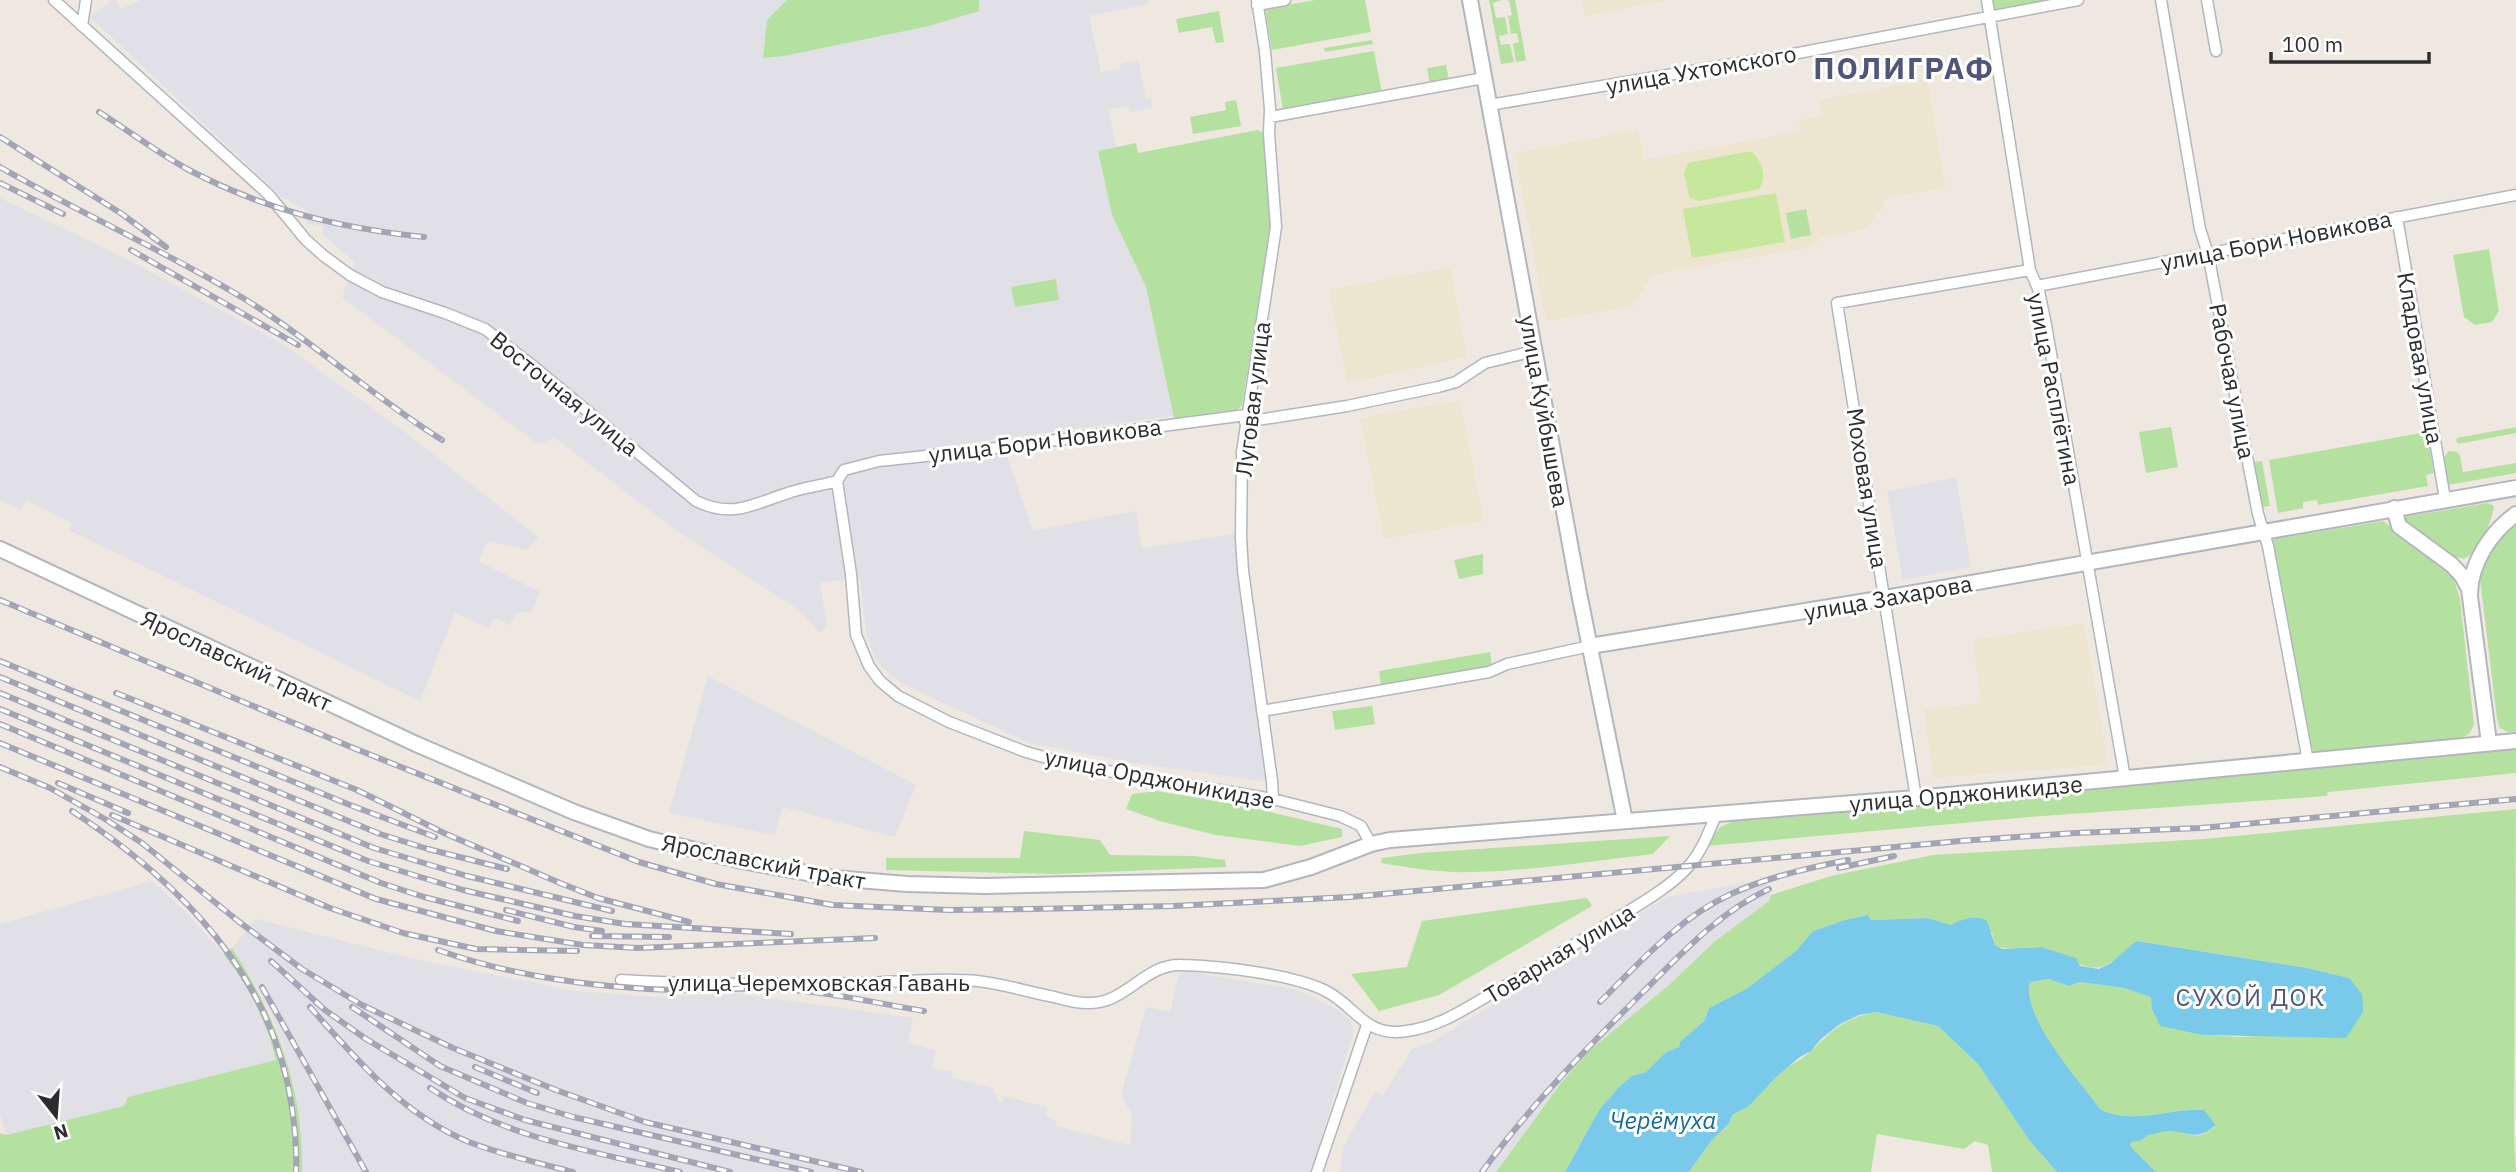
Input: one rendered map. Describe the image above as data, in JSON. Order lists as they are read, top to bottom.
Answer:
{
  "streets": {
    "street": [
      "улица Ухтомского",
      "улица Бори Новикова",
      "Кладовая улица",
      "Рабочая улица",
      "улица Расплётина",
      "Восточная улица",
      "Луговая улица",
      "улица Куйбышева",
      "Моховая улица",
      "улица Захарова",
      "Ярославский тракт",
      "улица Орджоникидзе",
      "Товарная улица",
      "улица Черемховская Гавань"
    ]
  },
  "crossings": [
    ["улица Ухтомского", "улица Расплётина"],
    ["улица Ухтомского", "улица Куйбышева"],
    ["улица Бори Новикова", "Кладовая улица"],
    ["улица Бори Новикова", "Рабочая улица"],
    ["улица Бори Новикова", "улица Расплётина"],
    ["улица Бори Новикова", "Восточная улица"],
    ["улица Бори Новикова", "Луговая улица"],
    ["улица Бори Новикова", "улица Куйбышева"],
    ["улица Бори Новикова", "улица Орджоникидзе"],
    ["Кладовая улица", "улица Захарова"],
    ["Рабочая улица", "улица Захарова"],
    ["Рабочая улица", "улица Орджоникидзе"],
    ["улица Расплётина", "Моховая улица"],
    ["улица Расплётина", "улица Захарова"],
    ["улица Расплётина", "улица Орджоникидзе"],
    ["Восточная улица", "улица Орджоникидзе"],
    ["Луговая улица", "улица Захарова"],
    ["Луговая улица", "улица Орджоникидзе"],
    ["улица Куйбышева", "улица Захарова"],
    ["улица Куйбышева", "улица Орджоникидзе"],
    ["Моховая улица", "улица Захарова"],
    ["Моховая улица", "улица Орджоникидзе"],
    ["Ярославский тракт", "улица Орджоникидзе"],
    ["улица Орджоникидзе", "Товарная улица"],
    ["Товарная улица", "улица Черемховская Гавань"]
  ],
  "districts": ["ПОЛИГРАФ", "СУХОЙ ДОК"],
  "water": ["Черёмуха"],
  "scale_bar": "100 m",
  "north": "bottom"
}
